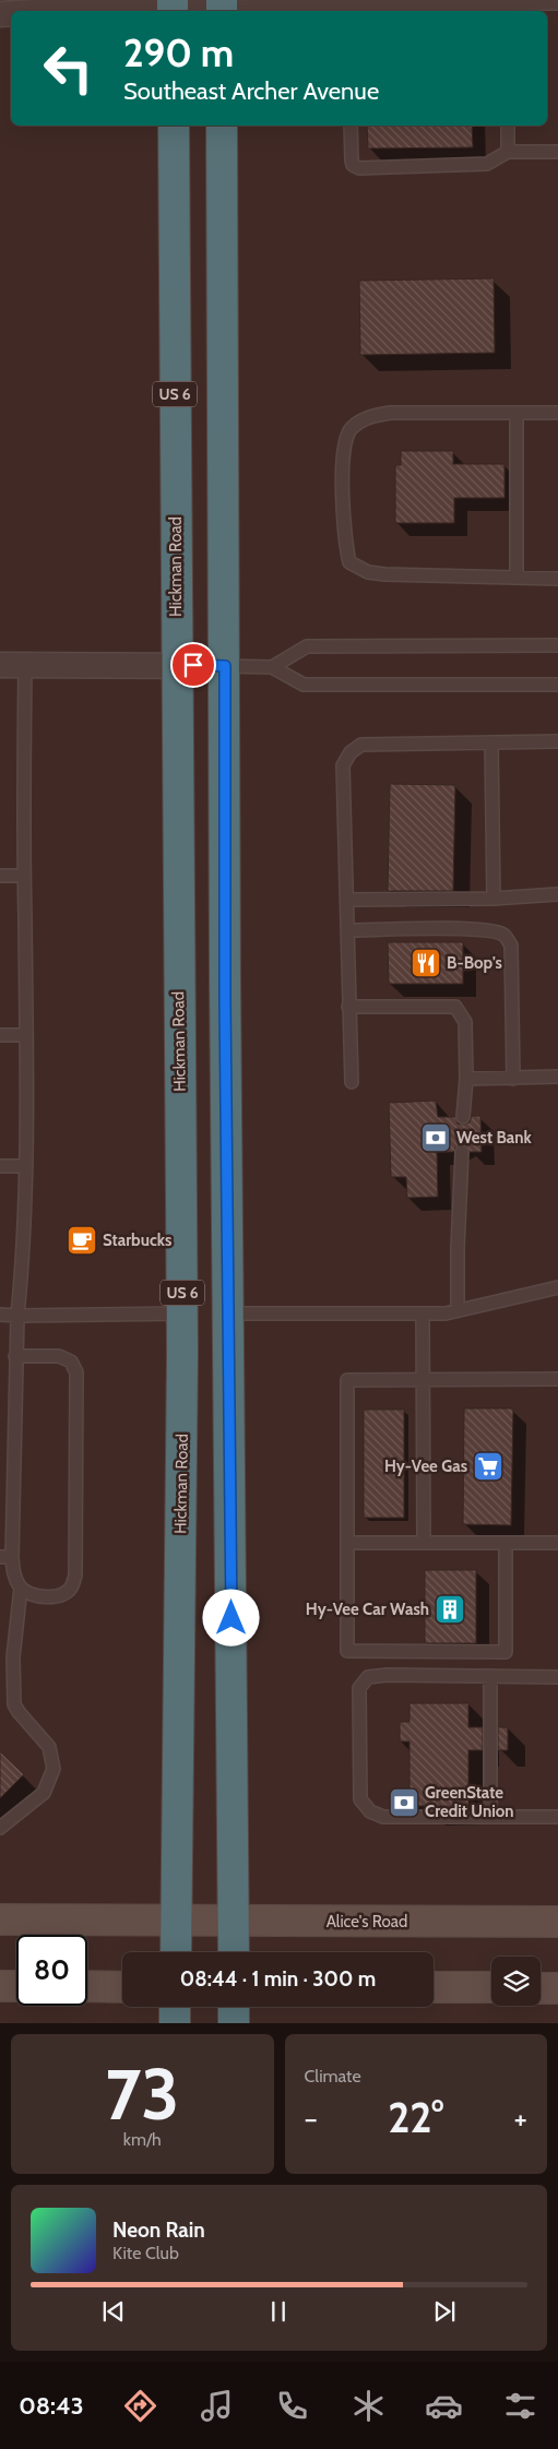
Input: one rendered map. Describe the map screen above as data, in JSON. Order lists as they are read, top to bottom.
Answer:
{
  "streets": {
    "highway": ["US 6", "Hickman Road"],
    "main road": ["Alice's Road"]
  },
  "crossings": [
    ["US 6", "Alice's Road"],
    ["Hickman Road", "Alice's Road"]
  ],
  "places": {
    "restaurant": ["B-Bop's"],
    "bank": ["West Bank", "GreenState Credit Union"],
    "cafe": ["Starbucks"],
    "supermarket": ["Hy-Vee Gas"],
    "building": ["Hy-Vee Car Wash"]
  },
  "page": {
    "turn": ["290 m", "Southeast Archer Avenue"],
    "limit": "80",
    "trip": "08:44 · 1 min · 300 m",
    "tile": [
      ["73", "km/h"],
      "Climate"
    ],
    "heat": ["−", "22°", "+"],
    "song": ["Neon Rain", "Kite Club"],
    "tabs": "08:43"
  }
}
